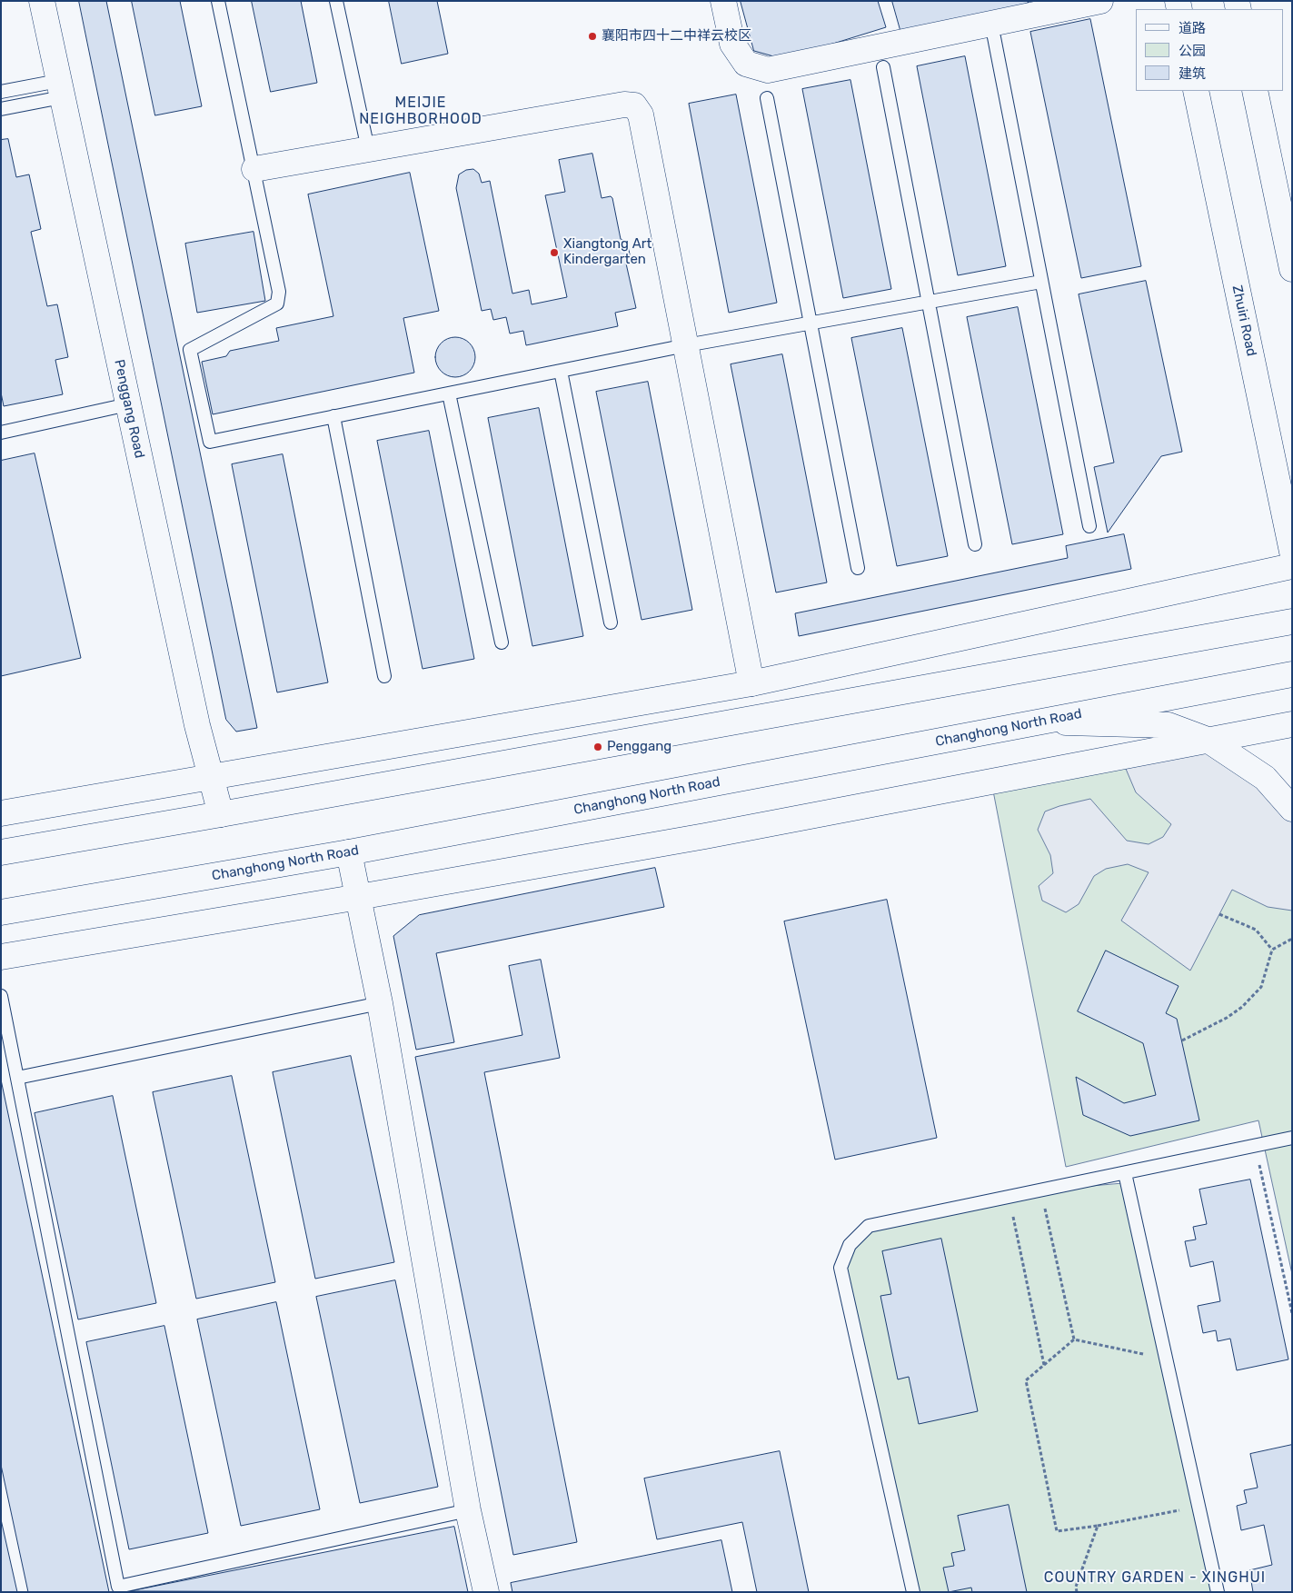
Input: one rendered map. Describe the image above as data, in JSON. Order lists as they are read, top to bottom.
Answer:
{
  "streets": {
    "main road": ["Zhuiri Road", "Penggang Road", "Changhong North Road"]
  },
  "districts": ["MEIJIE NEIGHBORHOOD", "COUNTRY GARDEN - XINGHUI"],
  "places": ["襄阳市四十二中祥云校区", "Xiangtong Art Kindergarten", "Penggang"],
  "legend": ["道路", "公园", "建筑"]
}
